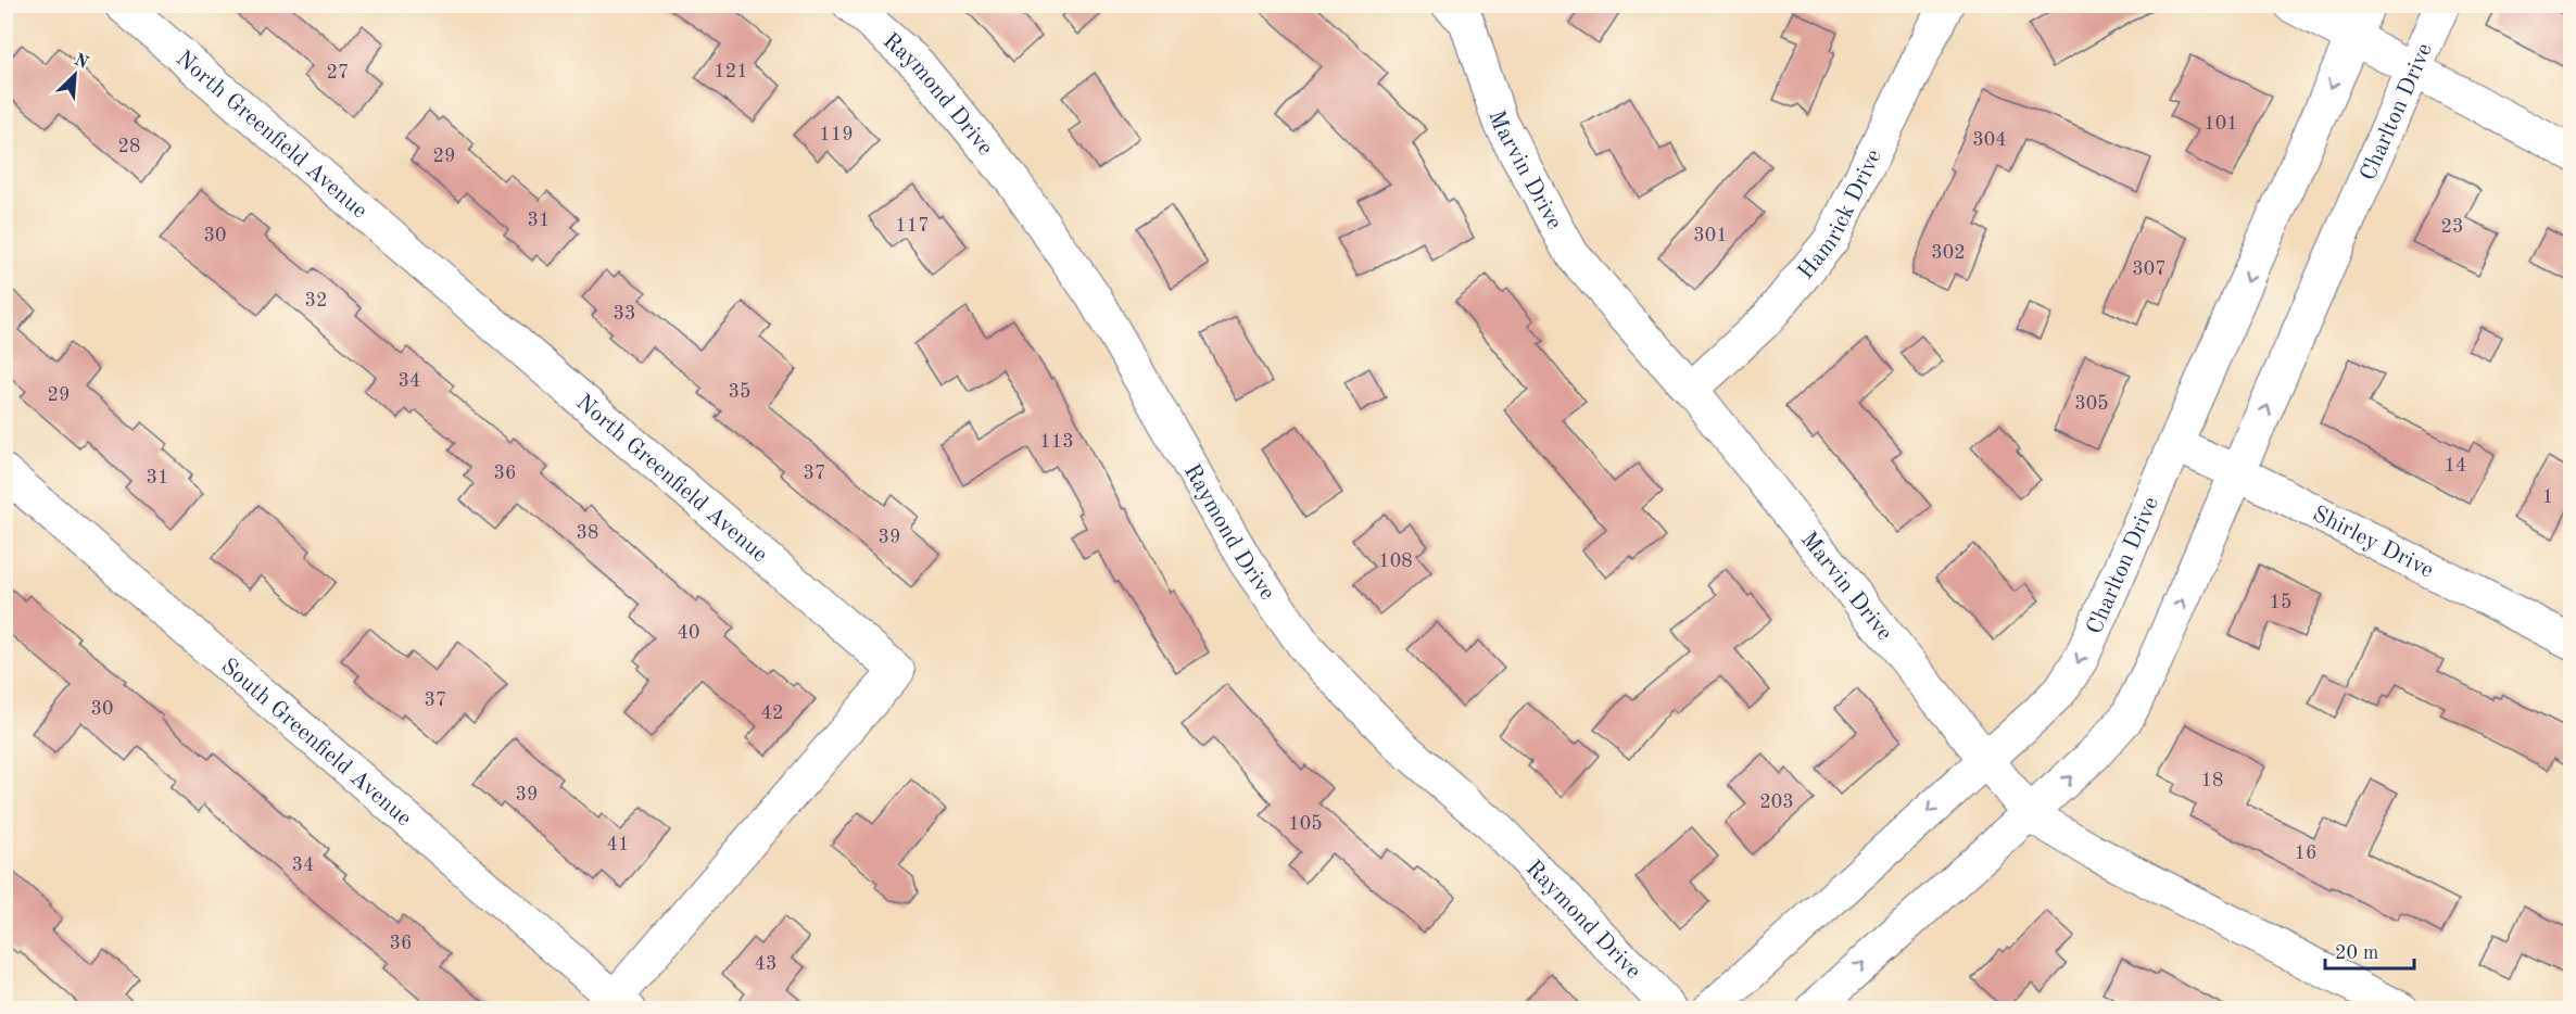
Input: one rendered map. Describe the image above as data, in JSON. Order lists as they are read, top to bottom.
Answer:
{
  "streets": {
    "street": [
      "Raymond Drive",
      "Charlton Drive",
      "North Greenfield Avenue",
      "Marvin Drive",
      "Hamrick Drive",
      "Shirley Drive",
      "South Greenfield Avenue"
    ]
  },
  "crossings": [
    ["Charlton Drive", "Marvin Drive"],
    ["Charlton Drive", "Shirley Drive"],
    ["North Greenfield Avenue", "South Greenfield Avenue"],
    ["Marvin Drive", "Hamrick Drive"]
  ],
  "house_numbers": [
    "121",
    "27",
    "101",
    "119",
    "304",
    "28",
    "29",
    "31",
    "117",
    "23",
    "30",
    "301",
    "302",
    "307",
    "32",
    "33",
    "34",
    "35",
    "29",
    "305",
    "113",
    "14",
    "36",
    "37",
    "31",
    "1",
    "38",
    "39",
    "108",
    "15",
    "40",
    "37",
    "30",
    "42",
    "18",
    "39",
    "203",
    "105",
    "41",
    "16",
    "34",
    "36",
    "43"
  ],
  "scale_bar": "20 m",
  "north": "top right"
}
